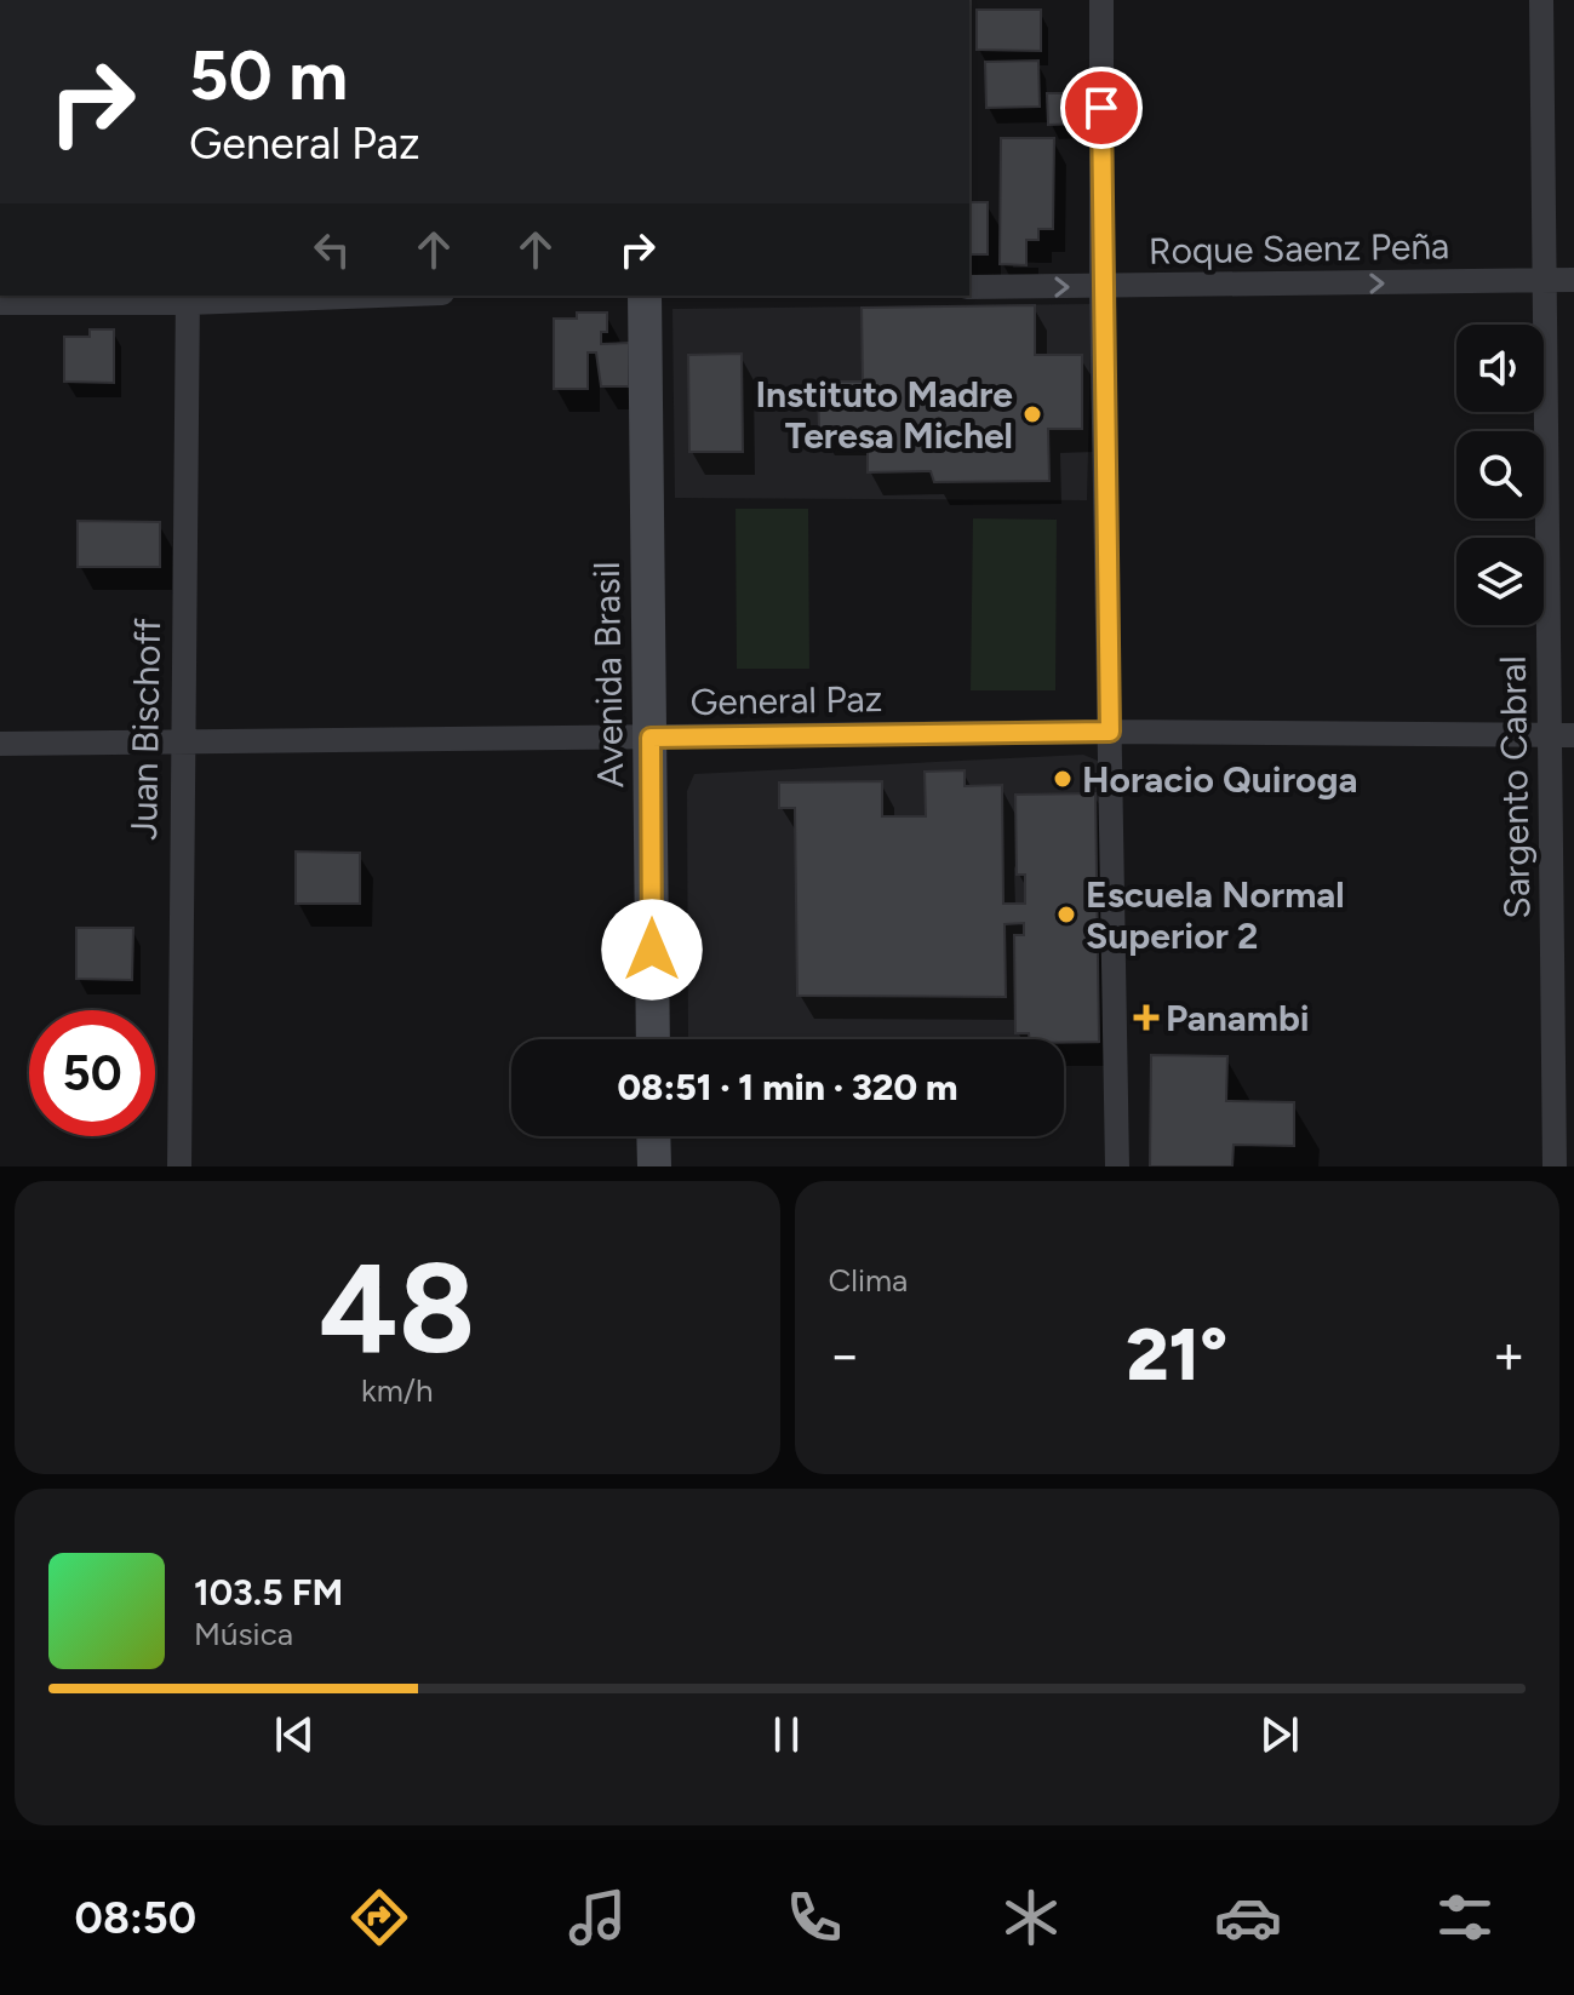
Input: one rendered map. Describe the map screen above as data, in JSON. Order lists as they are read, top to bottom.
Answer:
{
  "streets": {
    "main road": ["Avenida Brasil"],
    "street": [
      "Roque Saenz Peña",
      "General Paz",
      "Juan Bischoff",
      "Sargento Cabral"
    ]
  },
  "crossings": [
    ["Roque Saenz Peña", "Sargento Cabral"],
    ["Avenida Brasil", "General Paz"],
    ["General Paz", "Juan Bischoff"],
    ["General Paz", "Sargento Cabral"]
  ],
  "one_way": ["Roque Saenz Peña"],
  "places": {
    "other": ["Instituto Madre Teresa Michel", "Horacio Quiroga", "Escuela Normal Superior 2"],
    "health": ["Panambi"]
  },
  "page": {
    "turn": ["50 m", "General Paz"],
    "limit": "50",
    "trip": "08:51 · 1 min · 320 m",
    "tile": [
      ["48", "km/h"],
      "Clima"
    ],
    "heat": ["−", "21°", "+"],
    "song": ["103.5 FM", "Música"],
    "tabs": "08:50"
  }
}
